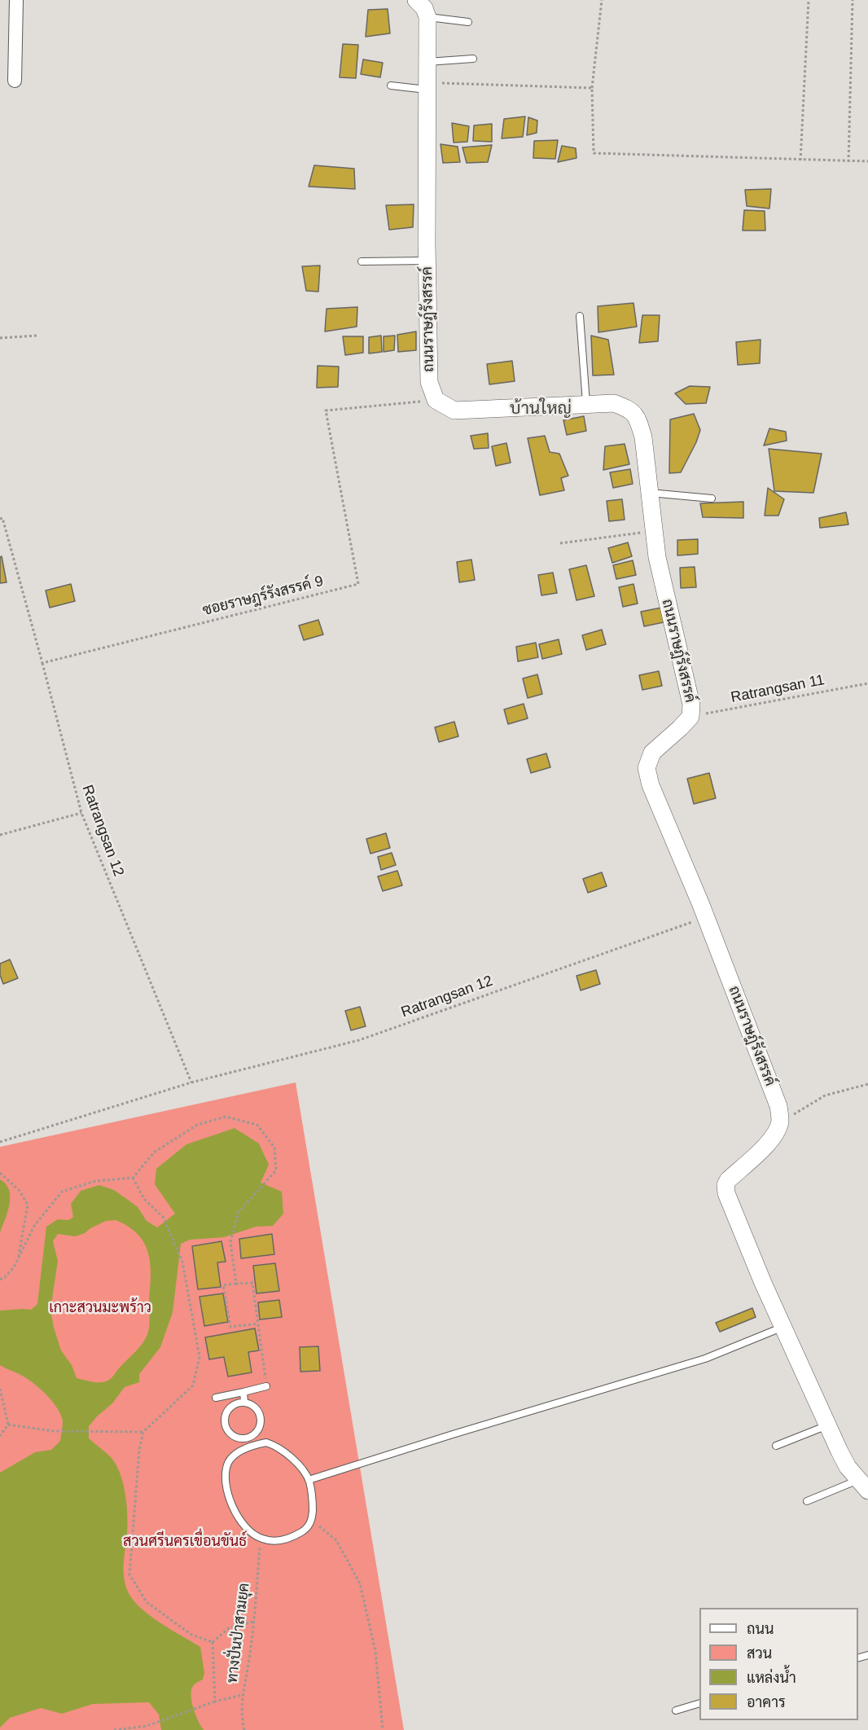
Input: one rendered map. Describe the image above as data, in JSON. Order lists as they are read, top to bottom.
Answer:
{
  "streets": {
    "street": ["ถนนราษฎ์รังสรรค์"],
    "path": [
      "ซอยราษฎร์รังสรรค์ 9",
      "Ratrangsan 11",
      "Ratrangsan 12",
      "ทางปั่นป่าสามยุค"
    ]
  },
  "crossings": [
    ["ถนนราษฎ์รังสรรค์", "ซอยราษฎร์รังสรรค์ 9"],
    ["ถนนราษฎ์รังสรรค์", "Ratrangsan 11"],
    ["ถนนราษฎ์รังสรรค์", "Ratrangsan 12"],
    ["ซอยราษฎร์รังสรรค์ 9", "Ratrangsan 12"]
  ],
  "districts": ["บ้านใหญ่"],
  "parks": ["เกาะสวนมะพร้าว", "สวนศรีนครเขื่อนขันธ์"],
  "legend": [
    "ถนน",
    "สวน",
    "แหล่งน้ำ",
    "อาคาร"
  ]
}
